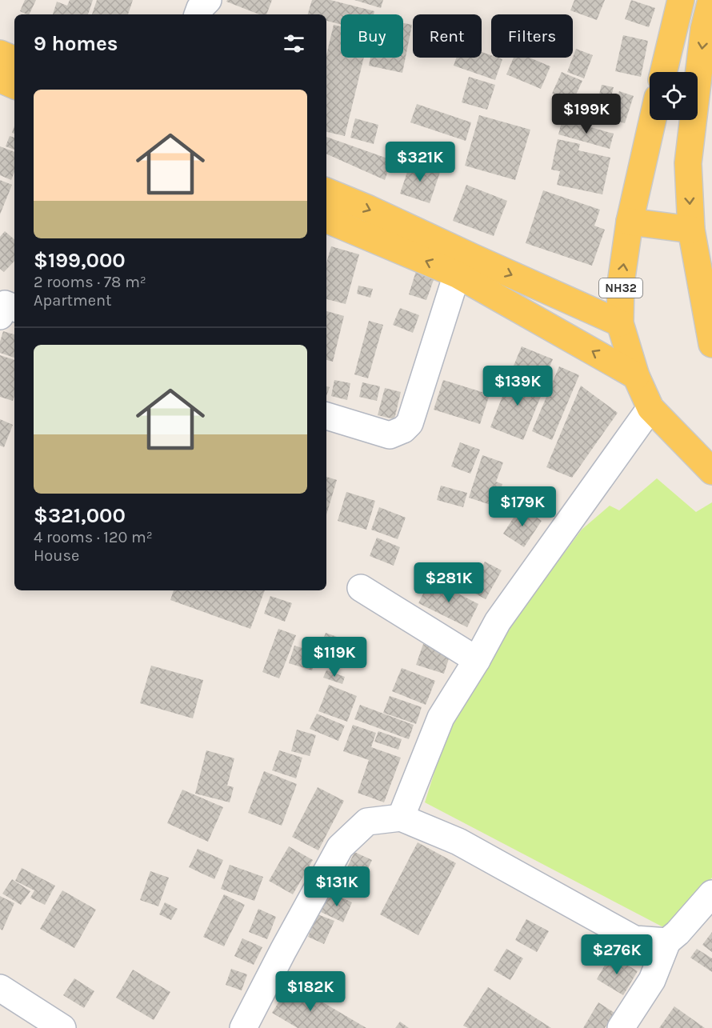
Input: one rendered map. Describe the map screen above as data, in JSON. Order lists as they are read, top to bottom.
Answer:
{
  "streets": {
    "main road": ["NH32"]
  },
  "page": {
    "chip": ["Buy", "Rent", "Filters"],
    "heading": "9 homes",
    "list": [
      {
        "name": "$199,000",
        "note": "2 rooms · 78 m² · Apartment"
      },
      {
        "name": "$321,000",
        "note": "4 rooms · 120 m² · House"
      }
    ],
    "price": [
      "$199K",
      "$321K",
      "$139K",
      "$179K",
      "$281K",
      "$119K",
      "$131K",
      "$276K",
      "$182K"
    ]
  }
}
